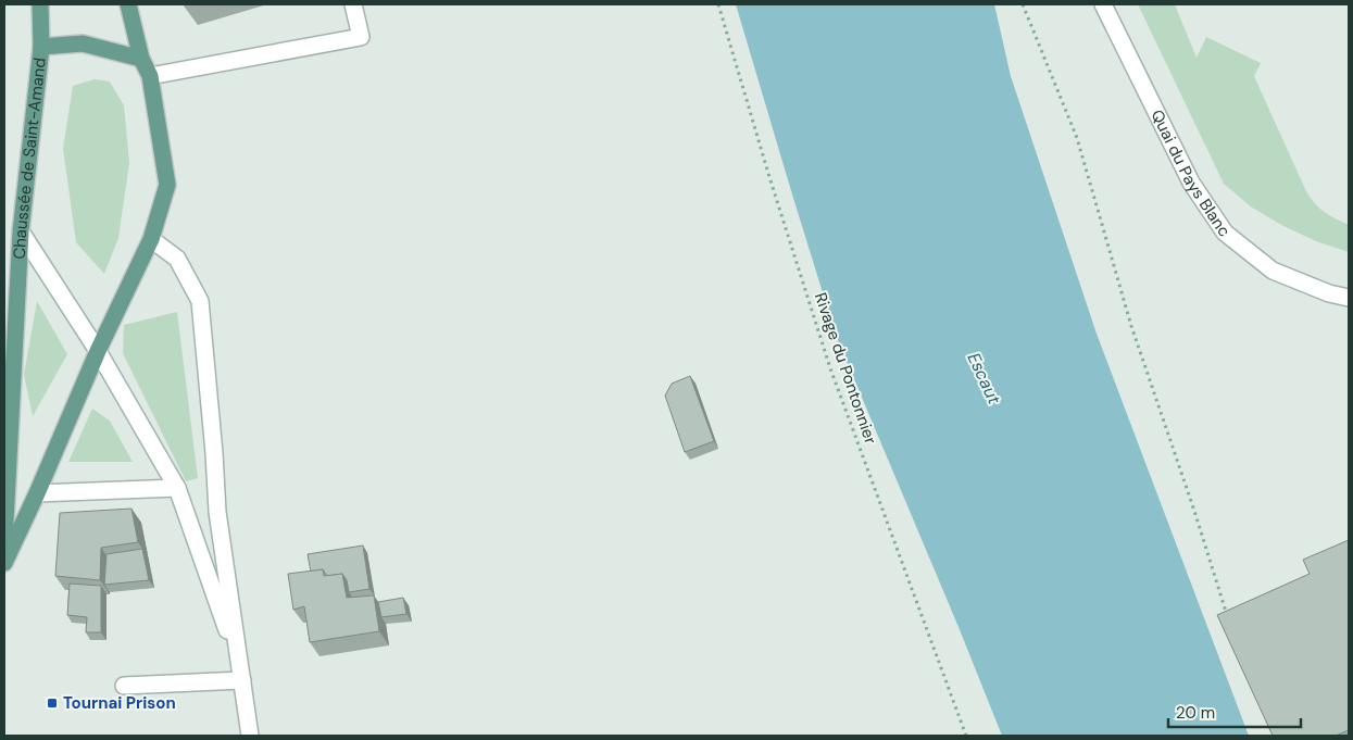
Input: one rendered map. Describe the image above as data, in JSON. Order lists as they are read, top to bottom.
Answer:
{
  "streets": {
    "main road": ["Chaussée de Saint-Amand", "Quai du Pays Blanc"],
    "path": ["Rivage du Pontonnier"]
  },
  "water": ["Escaut"],
  "places": {
    "transit": ["Tournai Prison"]
  },
  "scale_bar": "20 m"
}
